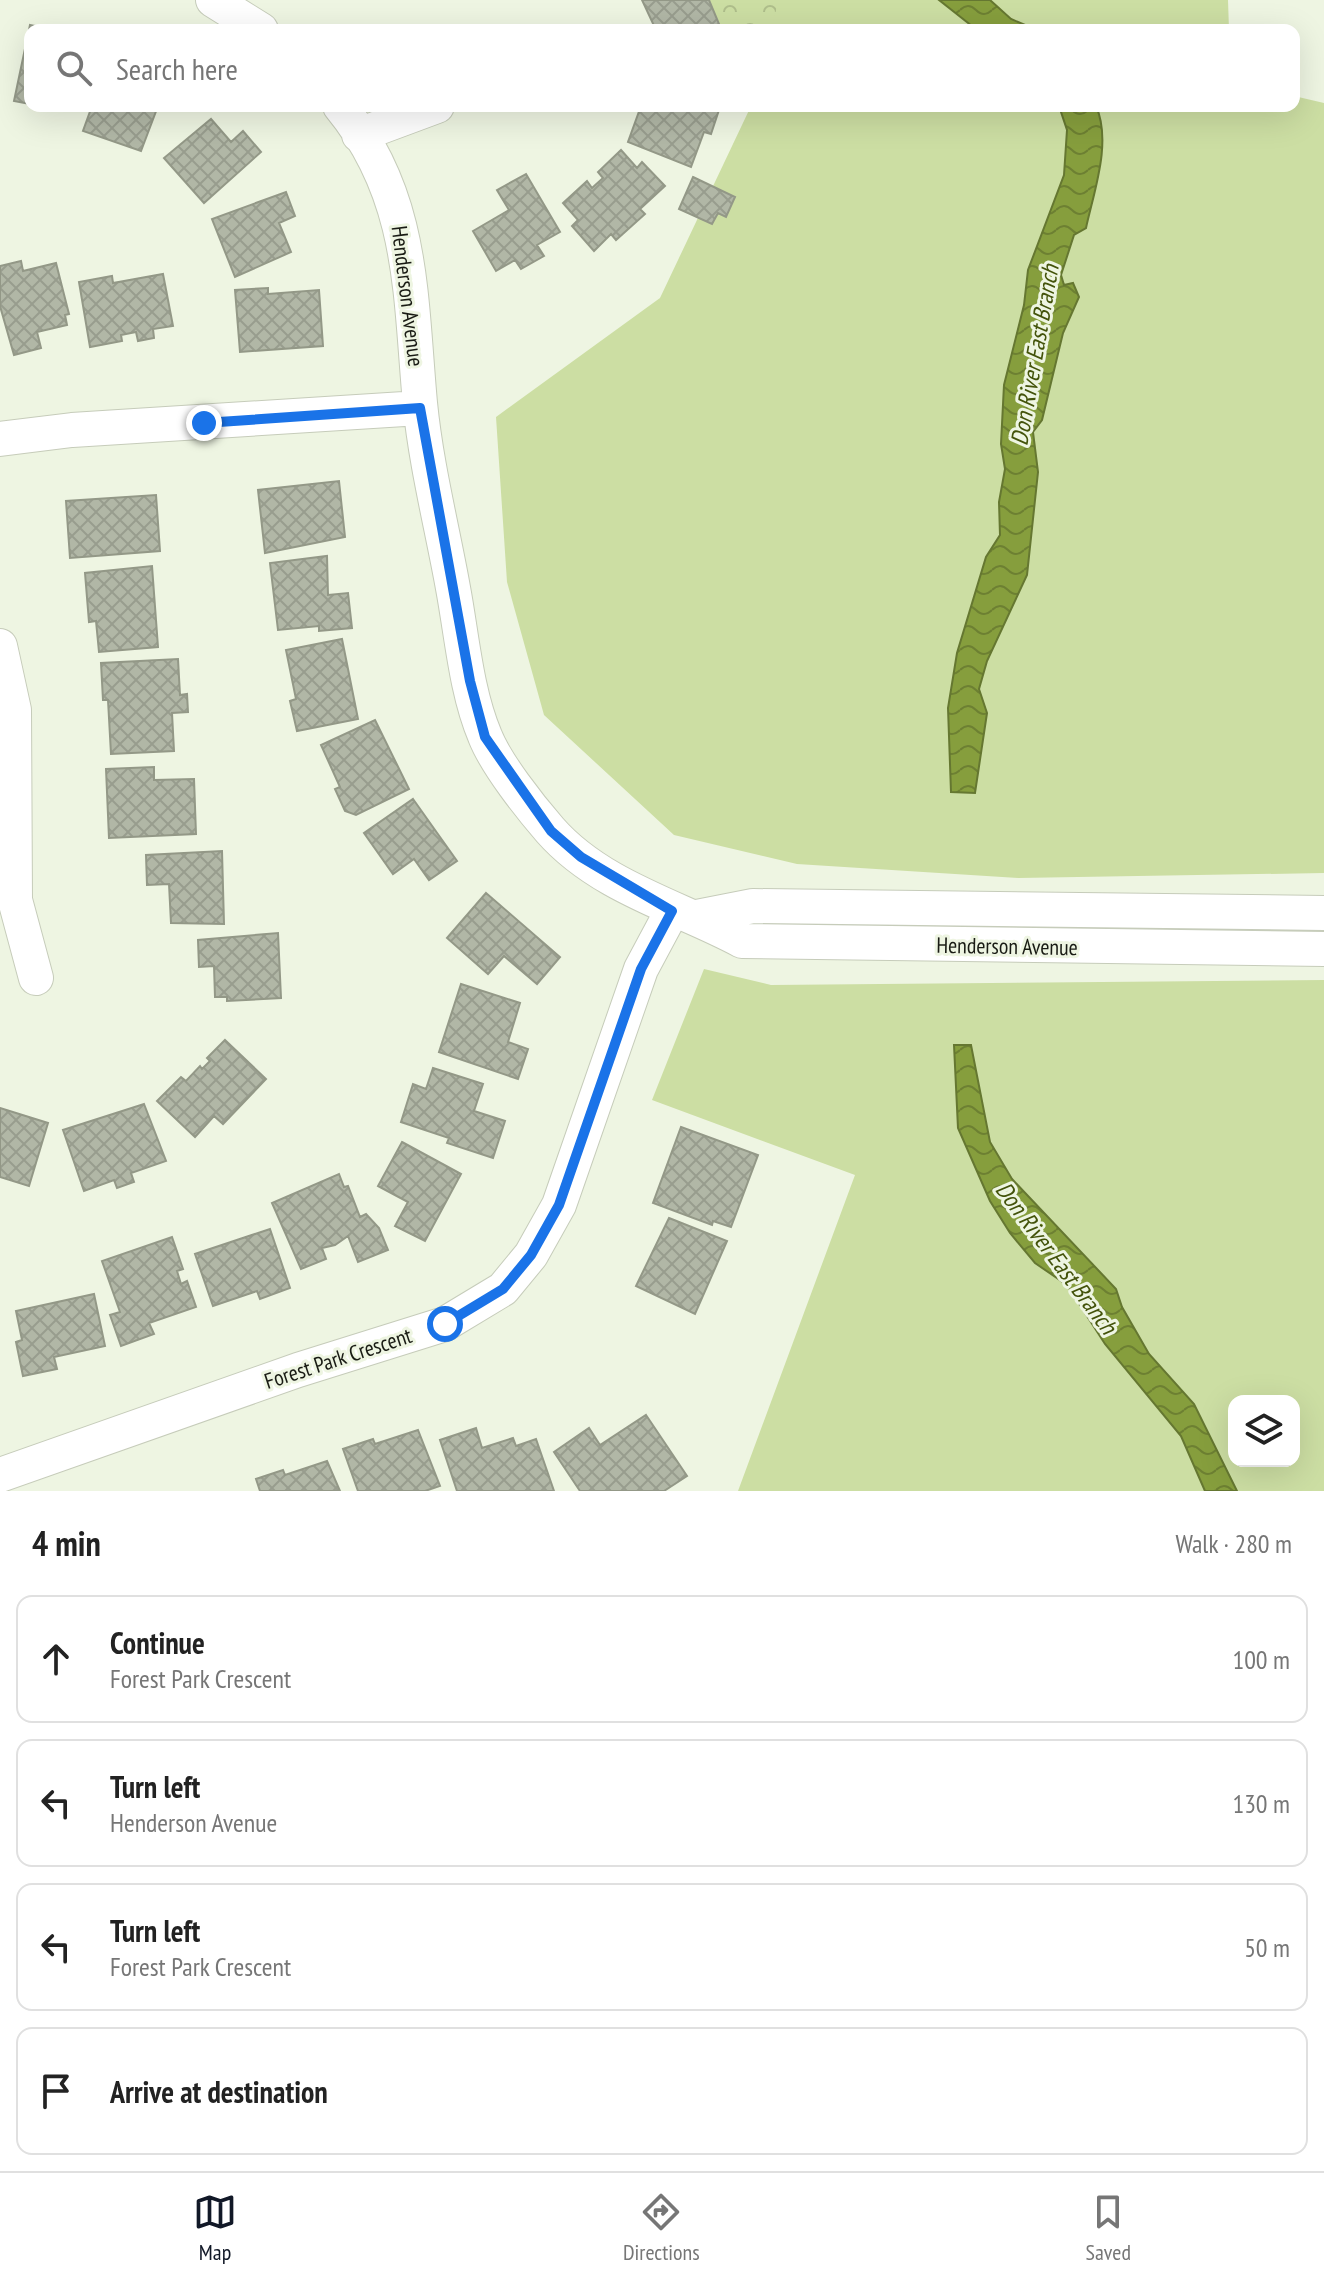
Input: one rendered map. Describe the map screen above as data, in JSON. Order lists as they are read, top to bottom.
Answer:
{
  "streets": {
    "street": ["Henderson Avenue", "Forest Park Crescent"]
  },
  "crossings": [
    ["Henderson Avenue", "Forest Park Crescent"]
  ],
  "water": ["Don River East Branch"],
  "page": {
    "search": "Search here",
    "heading": ["4 min", "Walk · 280 m"],
    "list": [
      ["Continue", "Forest Park Crescent", "100 m"],
      ["Turn left", "Henderson Avenue", "130 m"],
      ["Turn left", "Forest Park Crescent", "50 m"],
      "Arrive at destination"
    ],
    "nav": ["Map", "Directions", "Saved"]
  }
}
